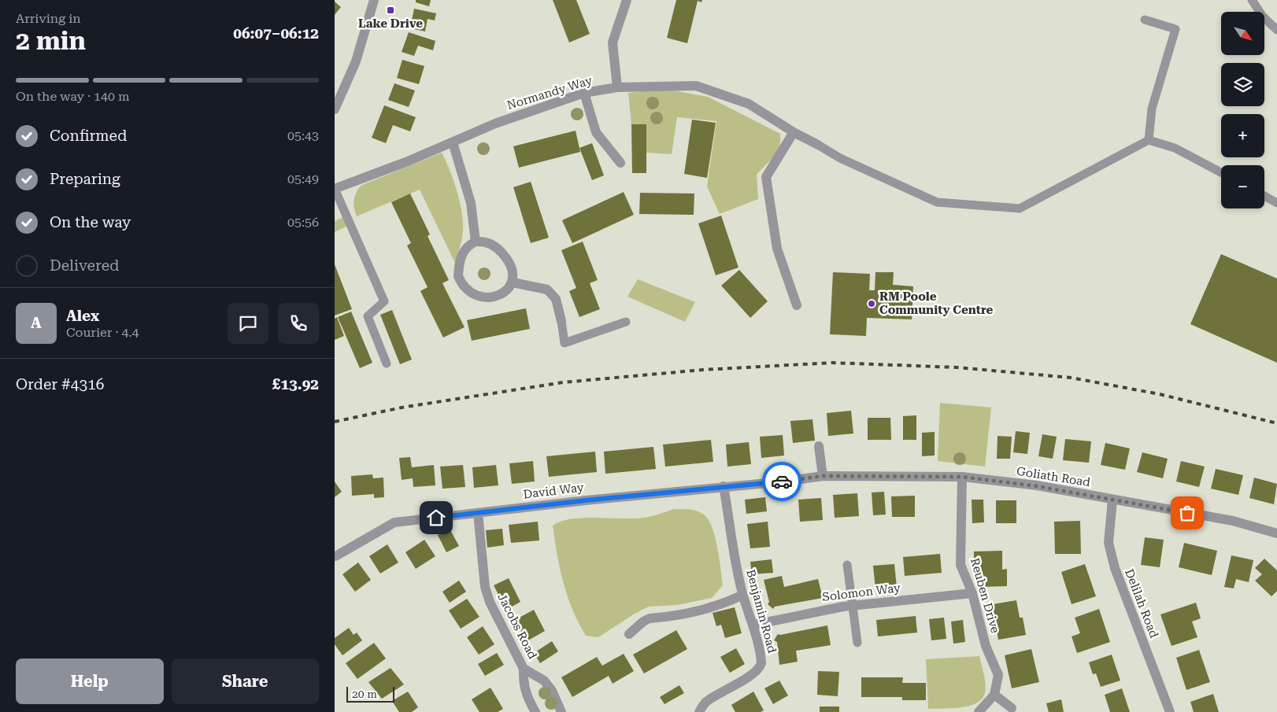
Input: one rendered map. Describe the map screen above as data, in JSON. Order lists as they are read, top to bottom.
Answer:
{
  "streets": {
    "street": [
      "Normandy Way",
      "Goliath Road",
      "David Way",
      "Solomon Way",
      "Reuben Drive",
      "Delilah Road",
      "Benjamin Road",
      "Jacobs Road"
    ]
  },
  "crossings": [
    ["Goliath Road", "David Way"],
    ["Goliath Road", "Reuben Drive"],
    ["Goliath Road", "Delilah Road"],
    ["David Way", "Benjamin Road"],
    ["David Way", "Jacobs Road"],
    ["Solomon Way", "Reuben Drive"],
    ["Solomon Way", "Benjamin Road"]
  ],
  "places": {
    "transit": ["Lake Drive"],
    "other": ["RM Poole Community Centre"]
  },
  "scale_bar": "20 m",
  "north": "bottom right",
  "page": {
    "heading": ["2 min", "Arriving in", "06:07–06:12"],
    "panel": [
      "Alex",
      "Courier · 4.4",
      "Order #4316",
      "£13.92"
    ],
    "map_buttons": ["+", "−"],
    "bar": "On the way · 140 m",
    "list": [
      ["Confirmed", "05:43"],
      ["Preparing", "05:49"],
      ["On the way", "05:56"],
      "Delivered"
    ],
    "round": "A",
    "buttons": ["Help", "Share"],
    "scale": "20 m"
  }
}
